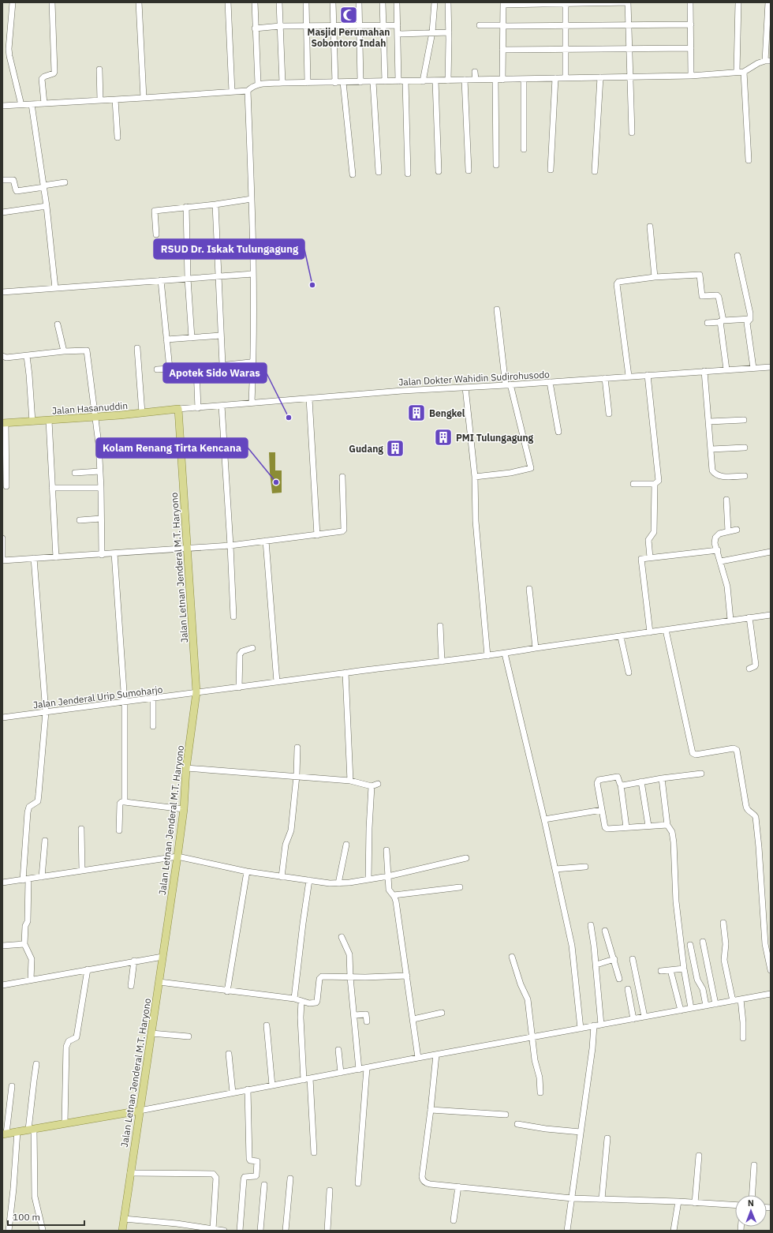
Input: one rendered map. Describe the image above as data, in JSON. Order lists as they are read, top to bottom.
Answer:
{
  "streets": {
    "main road": ["Jalan Hasanuddin", "Jalan Letnan Jenderal M.T. Haryono"],
    "street": ["Jalan Dokter Wahidin Sudirohusodo", "Jalan Jenderal Urip Sumoharjo"]
  },
  "crossings": [
    ["Jalan Dokter Wahidin Sudirohusodo", "Jalan Hasanuddin"],
    ["Jalan Dokter Wahidin Sudirohusodo", "Jalan Letnan Jenderal M.T. Haryono"],
    ["Jalan Hasanuddin", "Jalan Letnan Jenderal M.T. Haryono"],
    ["Jalan Letnan Jenderal M.T. Haryono", "Jalan Jenderal Urip Sumoharjo"]
  ],
  "places": {
    "mosque": ["Masjid Perumahan Sobontoro Indah"],
    "other": ["RSUD Dr. Iskak Tulungagung", "Apotek Sido Waras", "Kolam Renang Tirta Kencana"],
    "building": ["Bengkel", "PMI Tulungagung", "Gudang"]
  },
  "scale_bar": "100 m",
  "north": "top"
}
